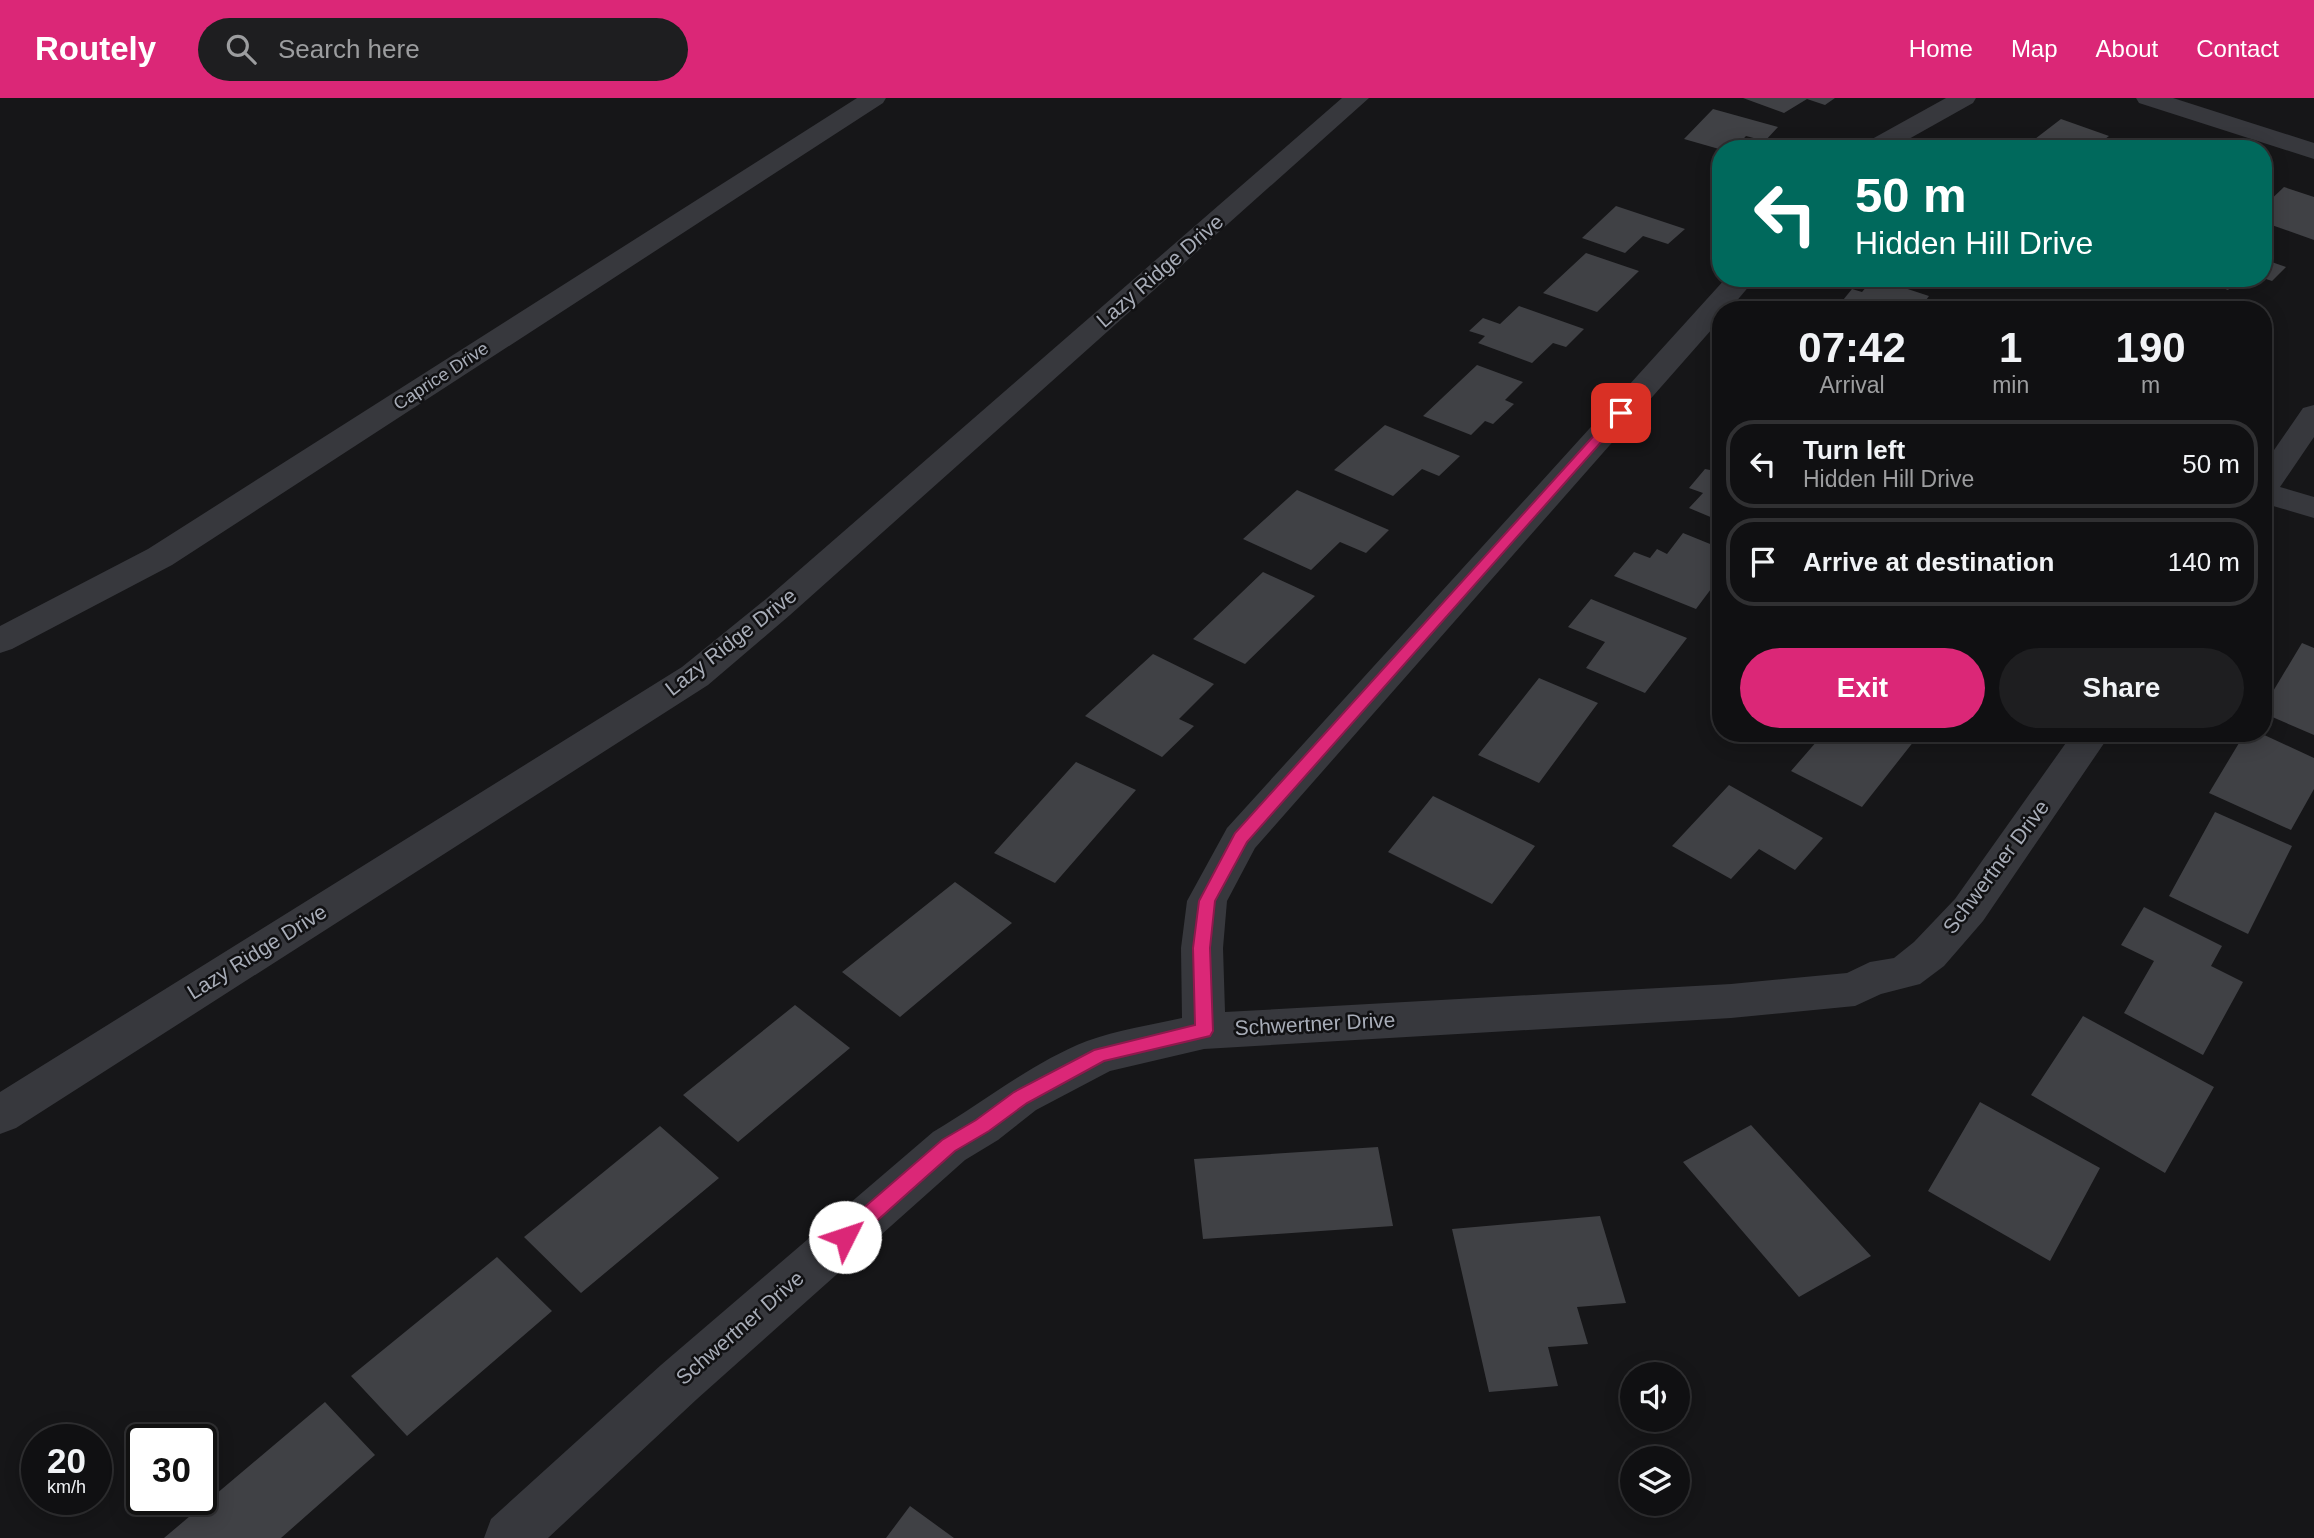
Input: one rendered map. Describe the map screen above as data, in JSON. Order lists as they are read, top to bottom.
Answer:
{
  "streets": {
    "street": ["Lazy Ridge Drive", "Caprice Drive", "Schwertner Drive"]
  },
  "page": {
    "header": "Routely",
    "search": "Search here",
    "nav": [
      "Home",
      "Map",
      "About",
      "Contact"
    ],
    "turn": ["50 m", "Hidden Hill Drive"],
    "eta": [
      "07:42",
      "Arrival",
      "1",
      "min",
      "190",
      "m"
    ],
    "list": [
      {
        "name": "Turn left",
        "note": "Hidden Hill Drive",
        "value": "50 m"
      },
      {
        "name": "Arrive at destination",
        "value": "140 m"
      }
    ],
    "buttons": ["Exit", "Share"],
    "speed": "20 km/h",
    "limit": "30"
  }
}
